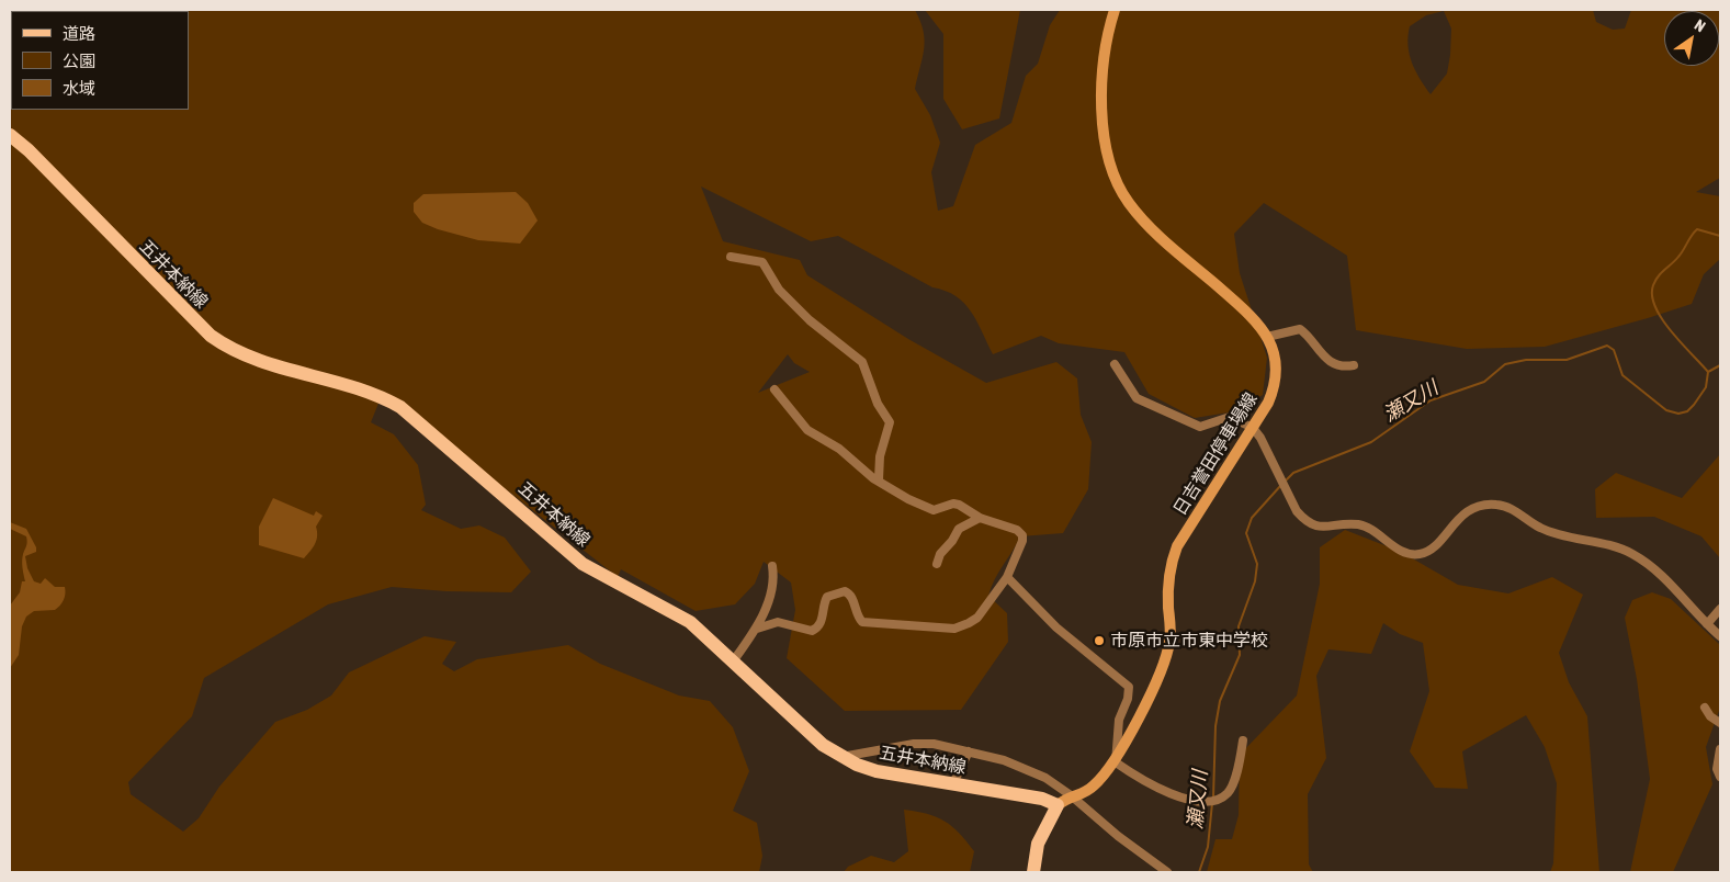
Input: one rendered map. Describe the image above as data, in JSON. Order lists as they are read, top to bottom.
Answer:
{
  "streets": {
    "main road": ["五井本納線", "日吉誉田停車場線"]
  },
  "crossings": [
    ["五井本納線", "日吉誉田停車場線"]
  ],
  "water": ["瀬又川"],
  "places": ["市原市立市東中学校"],
  "legend": ["道路", "公園", "水域"],
  "north": "top right"
}
